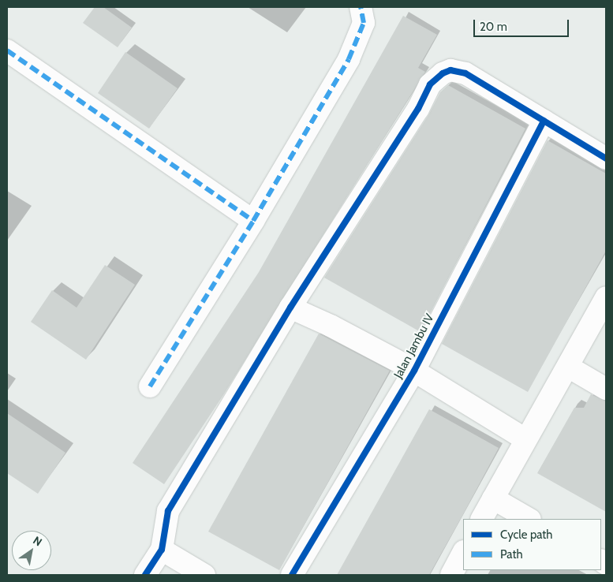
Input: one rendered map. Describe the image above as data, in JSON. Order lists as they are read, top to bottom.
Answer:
{
  "streets": {
    "street": ["Jalan Jambu IV"]
  },
  "legend": ["Cycle path", "Path"],
  "scale_bar": "20 m",
  "north": "top right"
}
